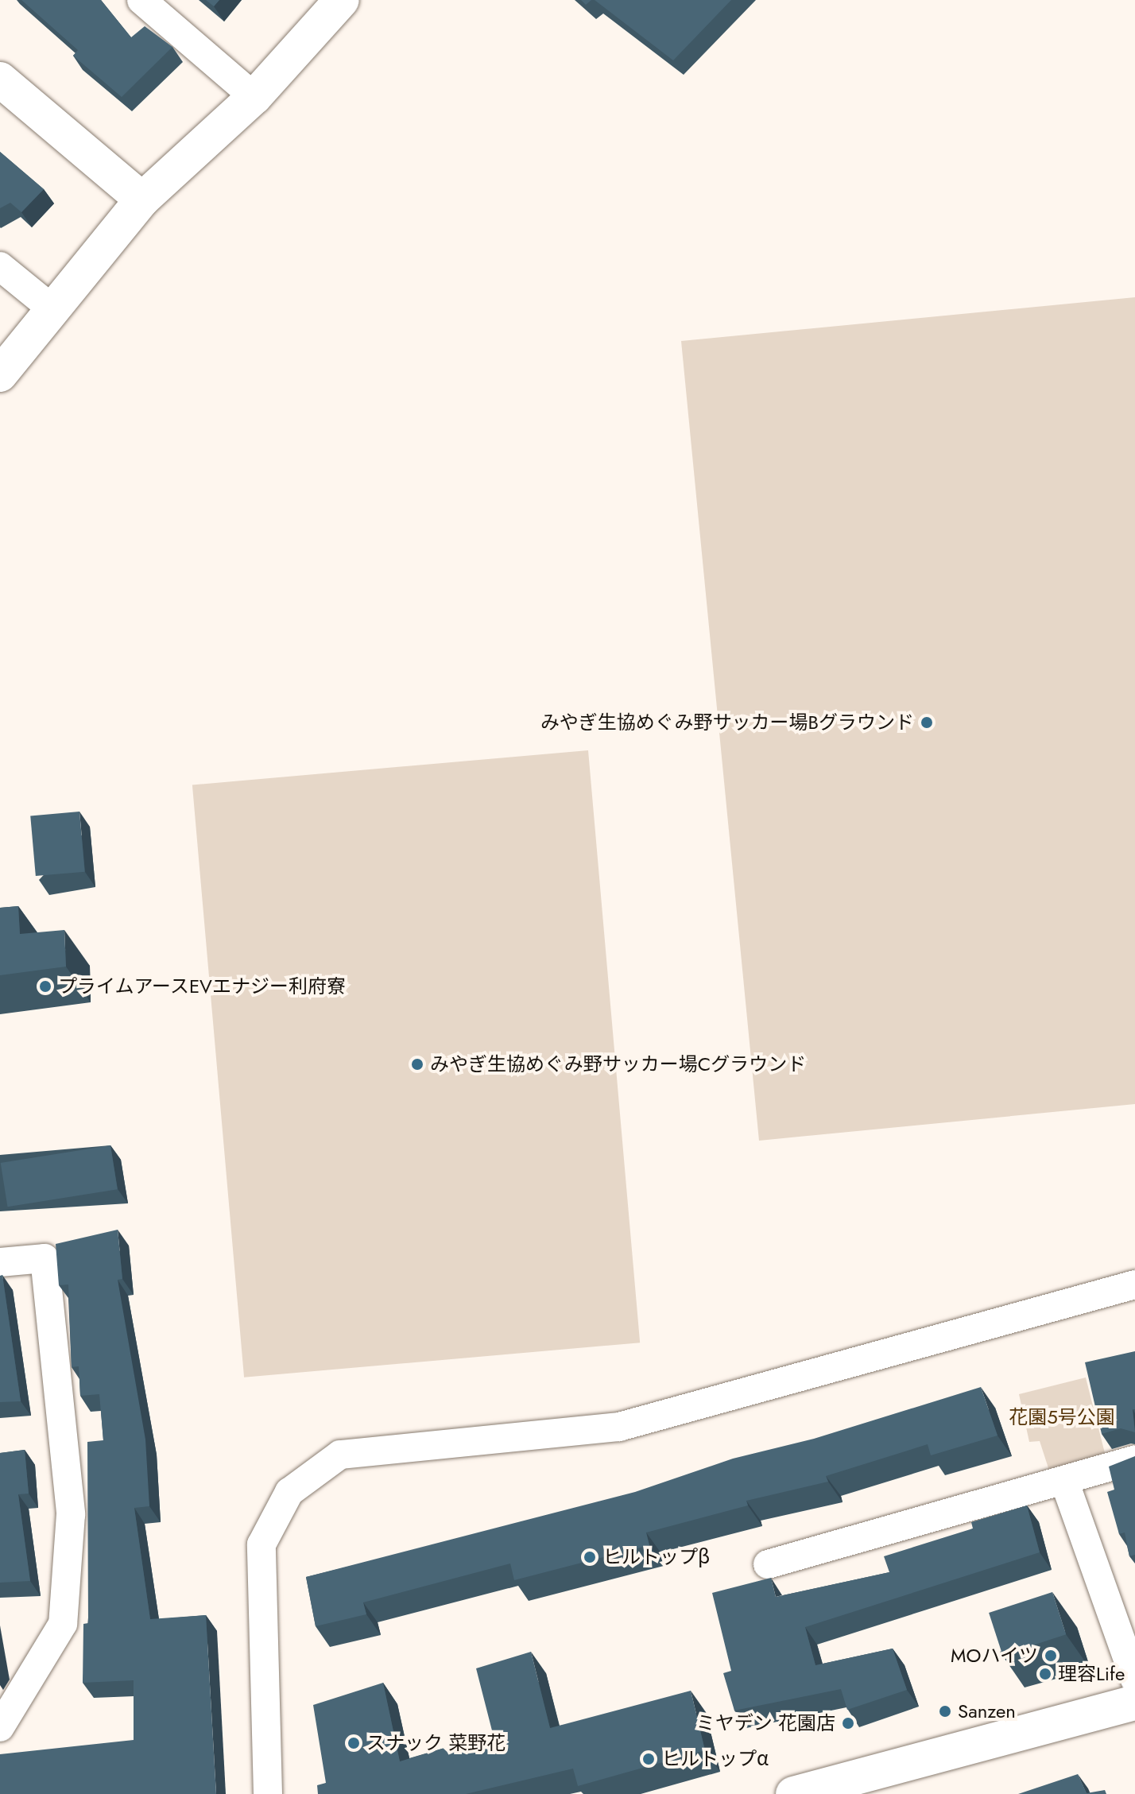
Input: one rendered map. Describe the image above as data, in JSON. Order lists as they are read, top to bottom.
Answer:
{
  "parks": ["花園5号公園"],
  "places": [
    "みやぎ生協めぐみ野サッカー場Bグラウンド",
    "プライムアースEVエナジー利府寮",
    "みやぎ生協めぐみ野サッカー場Cグラウンド",
    "ヒルトップβ",
    "MOハイツ",
    "理容Life",
    "Sanzen",
    "ミヤデン 花園店",
    "スナック 菜野花",
    "ヒルトップα"
  ]
}
